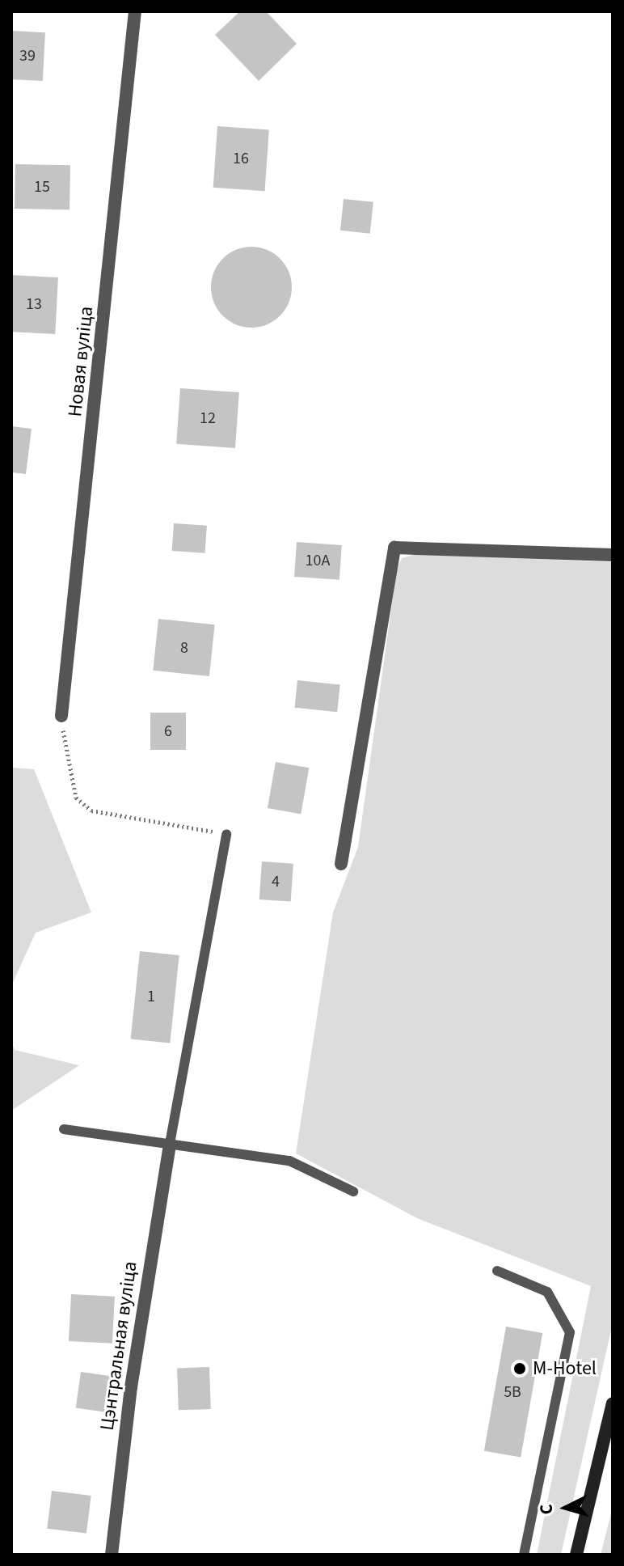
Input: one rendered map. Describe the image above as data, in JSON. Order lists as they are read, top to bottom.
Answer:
{
  "streets": {
    "street": ["Новая вуліца", "Цэнтральная вуліца"]
  },
  "places": ["M-Hotel"],
  "house_numbers": [
    "39",
    "16",
    "15",
    "13",
    "12",
    "10А",
    "8",
    "6",
    "4",
    "1",
    "5В"
  ],
  "north": "left"
}
